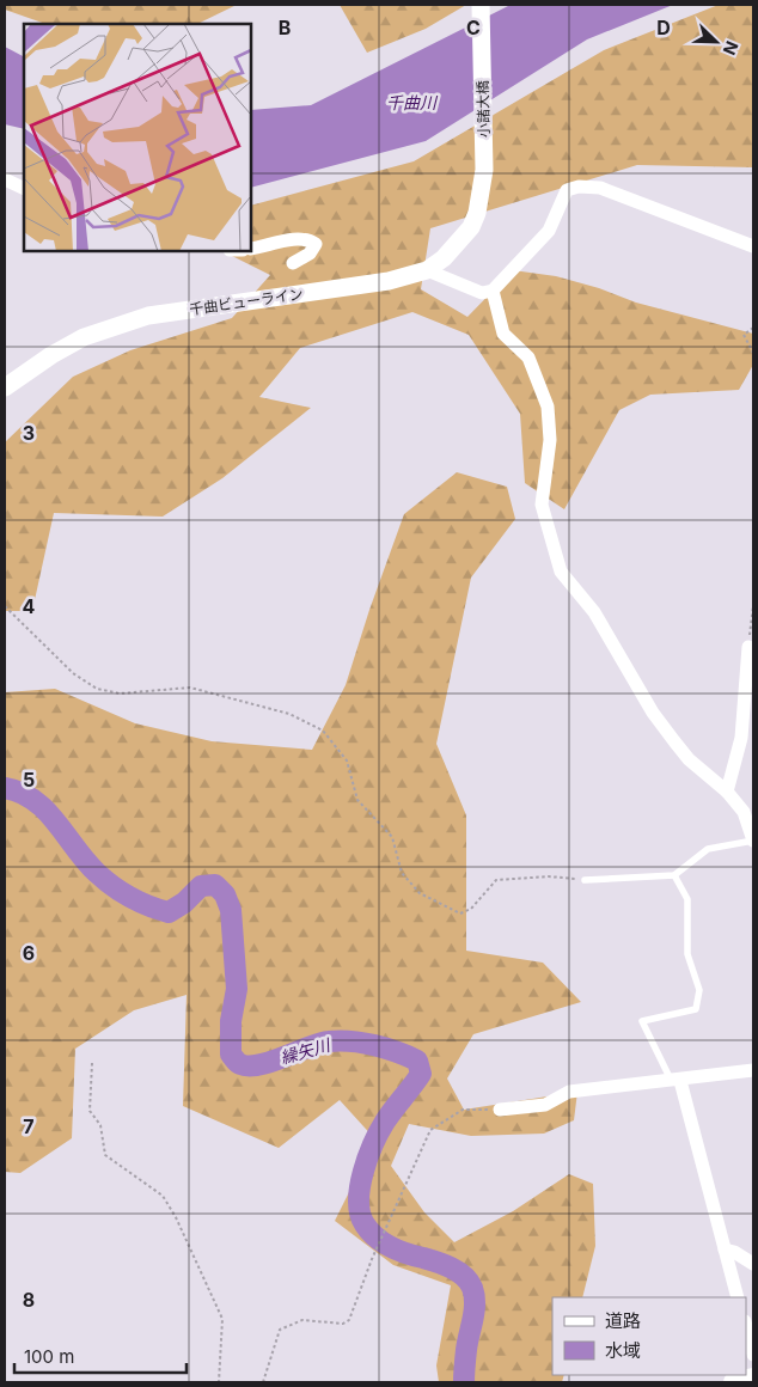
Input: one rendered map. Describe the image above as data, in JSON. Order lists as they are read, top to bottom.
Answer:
{
  "streets": {
    "street": ["小諸大橋", "千曲ビューライン"]
  },
  "crossings": [
    ["小諸大橋", "千曲ビューライン"]
  ],
  "water": ["千曲川", "繰矢川"],
  "legend": ["道路", "水域"],
  "scale_bar": "100 m",
  "north": "bottom right",
  "grid": {
    "columns": ["B", "C", "D"],
    "rows": [
      "3",
      "4",
      "5",
      "6",
      "7",
      "8"
    ]
  }
}
